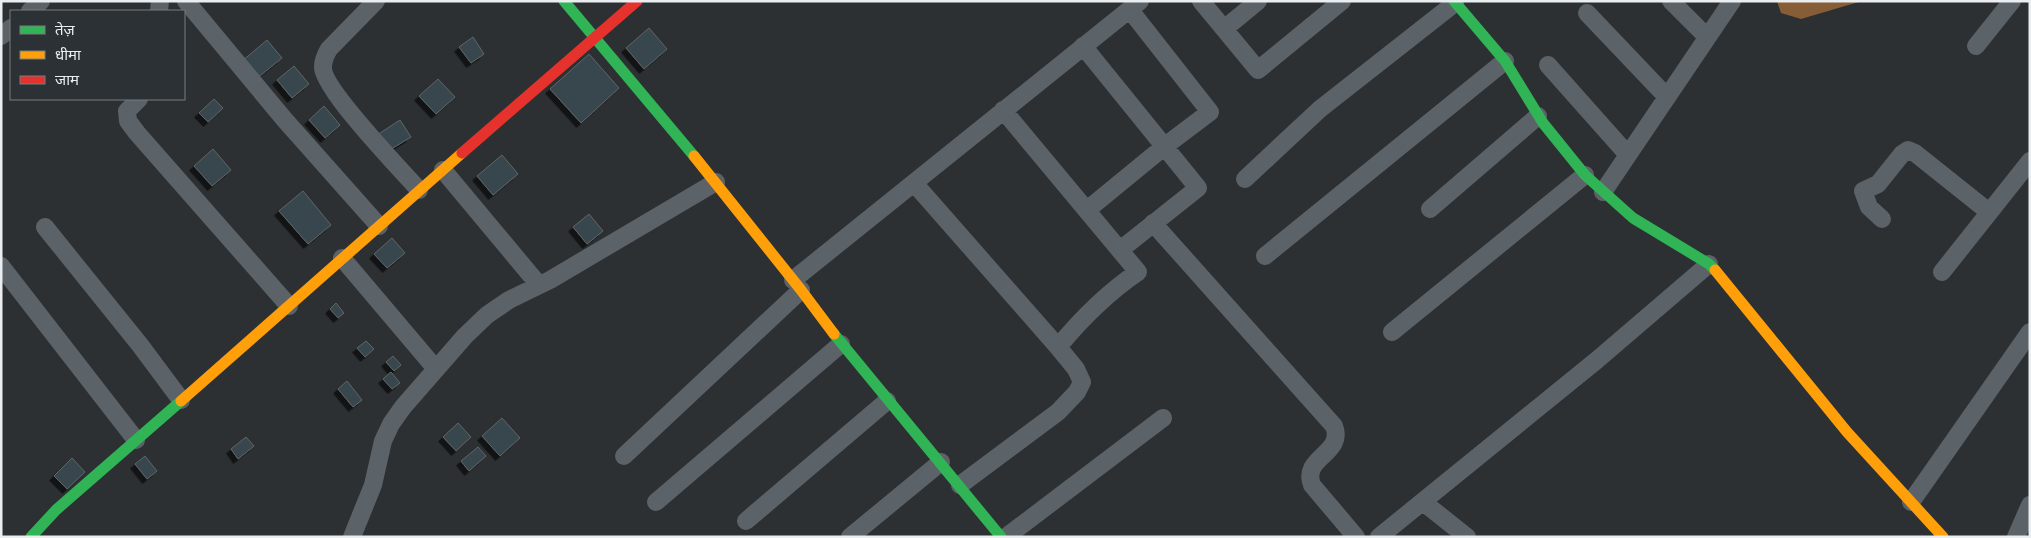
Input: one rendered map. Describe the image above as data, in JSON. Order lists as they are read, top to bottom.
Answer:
{
  "legend": ["तेज़", "धीमा", "जाम"]
}
